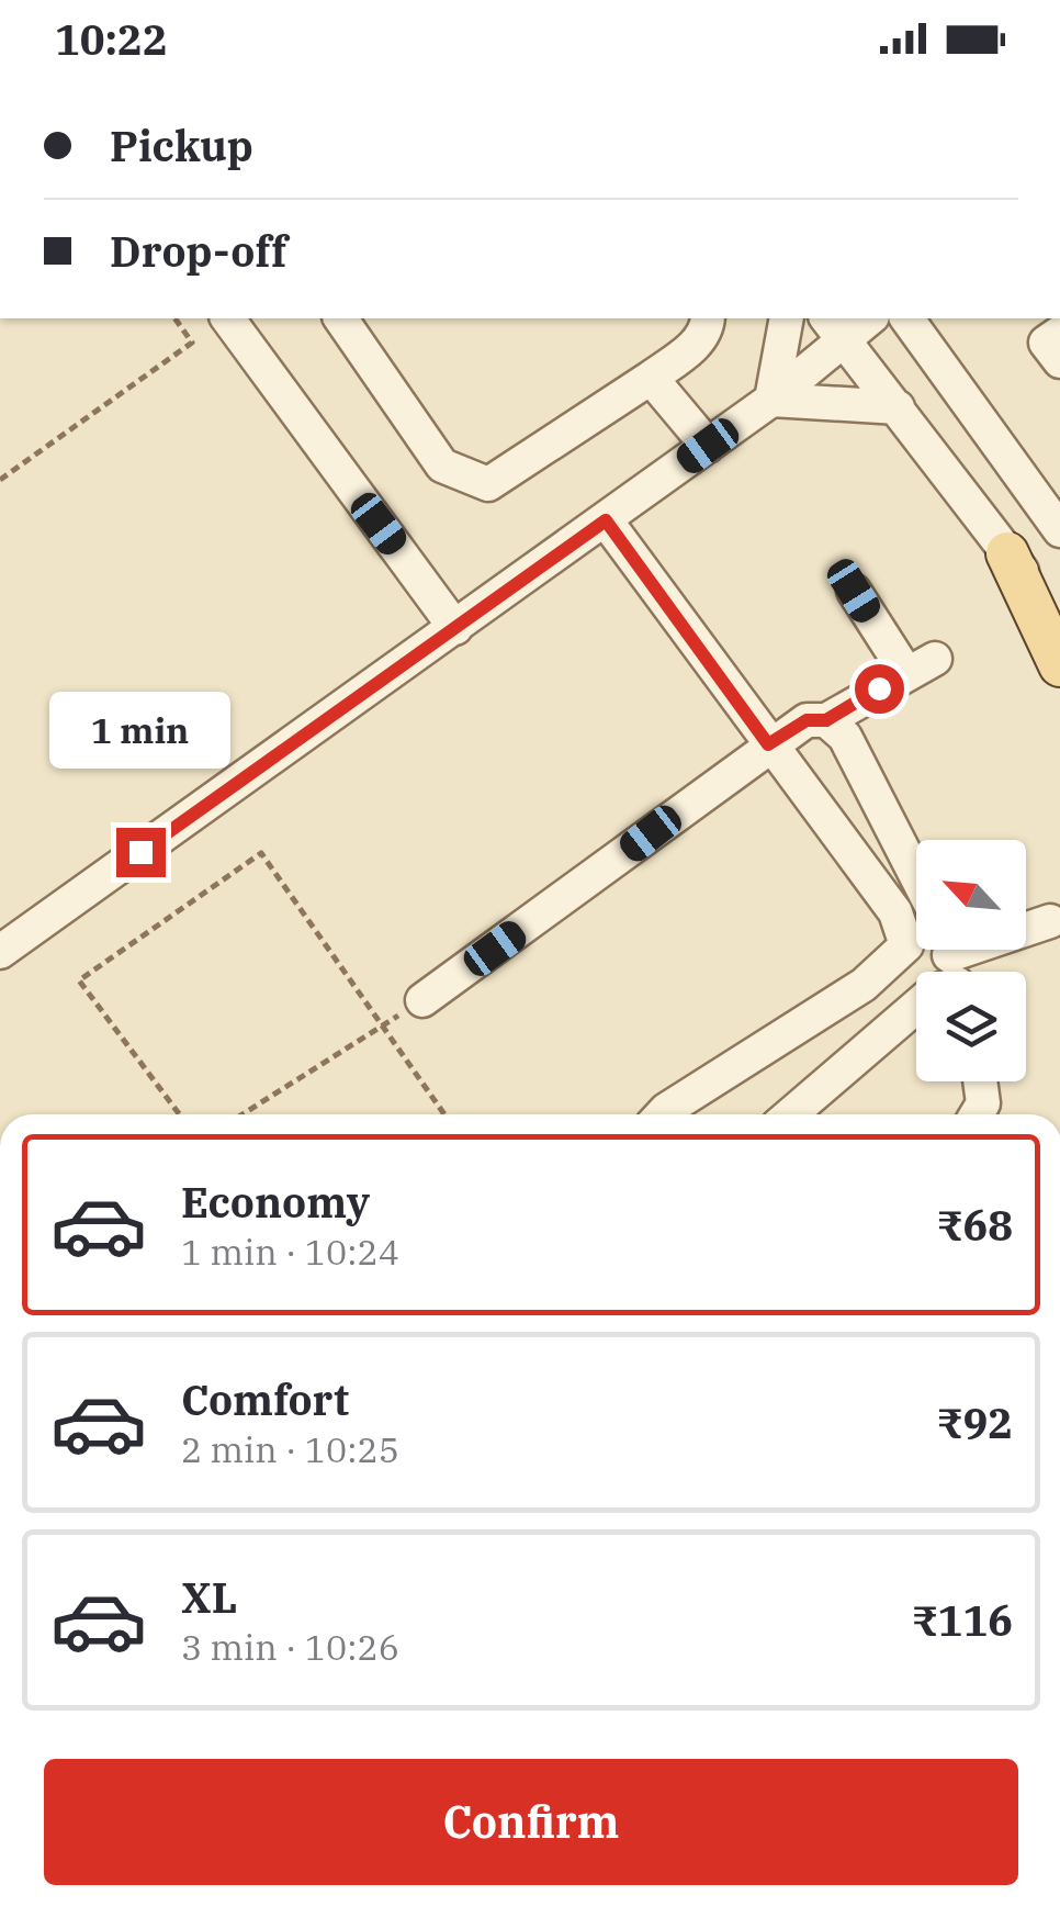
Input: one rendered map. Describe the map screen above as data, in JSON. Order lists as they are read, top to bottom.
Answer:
{
  "north": "top left",
  "page": {
    "status": "10:22",
    "banner": ["Pickup", "Drop-off"],
    "bubble": "1 min",
    "list": [
      {
        "name": "Economy",
        "note": "1 min · 10:24",
        "value": "₹68"
      },
      {
        "name": "Comfort",
        "note": "2 min · 10:25",
        "value": "₹92"
      },
      {
        "name": "XL",
        "note": "3 min · 10:26",
        "value": "₹116"
      }
    ],
    "buttons": "Confirm"
  }
}
